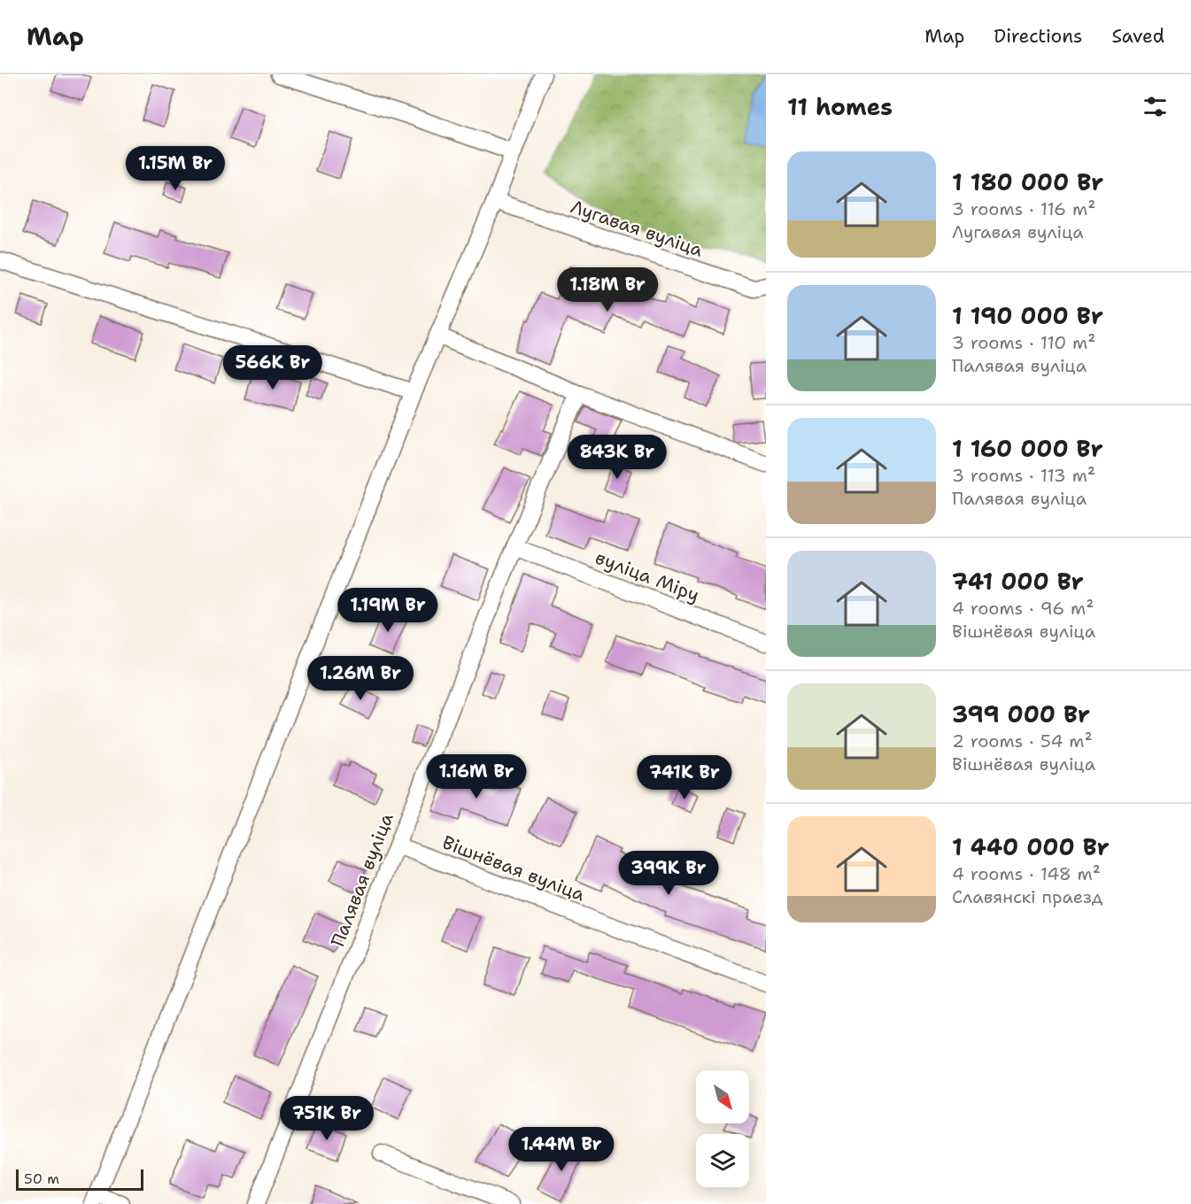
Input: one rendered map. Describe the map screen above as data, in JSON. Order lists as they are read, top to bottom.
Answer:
{
  "streets": {
    "street": [
      "Лугавая вуліца",
      "вуліца Міру",
      "Вішнёвая вуліца",
      "Палявая вуліца"
    ]
  },
  "crossings": [
    ["вуліца Міру", "Палявая вуліца"],
    ["Вішнёвая вуліца", "Палявая вуліца"]
  ],
  "scale_bar": "50 m",
  "north": "bottom right",
  "page": {
    "header": "Map",
    "nav": ["Map", "Directions", "Saved"],
    "heading": "11 homes",
    "list": [
      {
        "name": "1 180 000 Br",
        "note": "3 rooms · 116 m² · Лугавая вуліца"
      },
      {
        "name": "1 190 000 Br",
        "note": "3 rooms · 110 m² · Палявая вуліца"
      },
      {
        "name": "1 160 000 Br",
        "note": "3 rooms · 113 m² · Палявая вуліца"
      },
      {
        "name": "741 000 Br",
        "note": "4 rooms · 96 m² · Вішнёвая вуліца"
      },
      {
        "name": "399 000 Br",
        "note": "2 rooms · 54 m² · Вішнёвая вуліца"
      },
      {
        "name": "1 440 000 Br",
        "note": "4 rooms · 148 m² · Славянскі праезд"
      }
    ],
    "price": [
      "1.15M Br",
      "1.18M Br",
      "566K Br",
      "843K Br",
      "1.19M Br",
      "1.26M Br",
      "1.16M Br",
      "741K Br",
      "399K Br",
      "751K Br",
      "1.44M Br"
    ],
    "scale": "50 m"
  }
}
